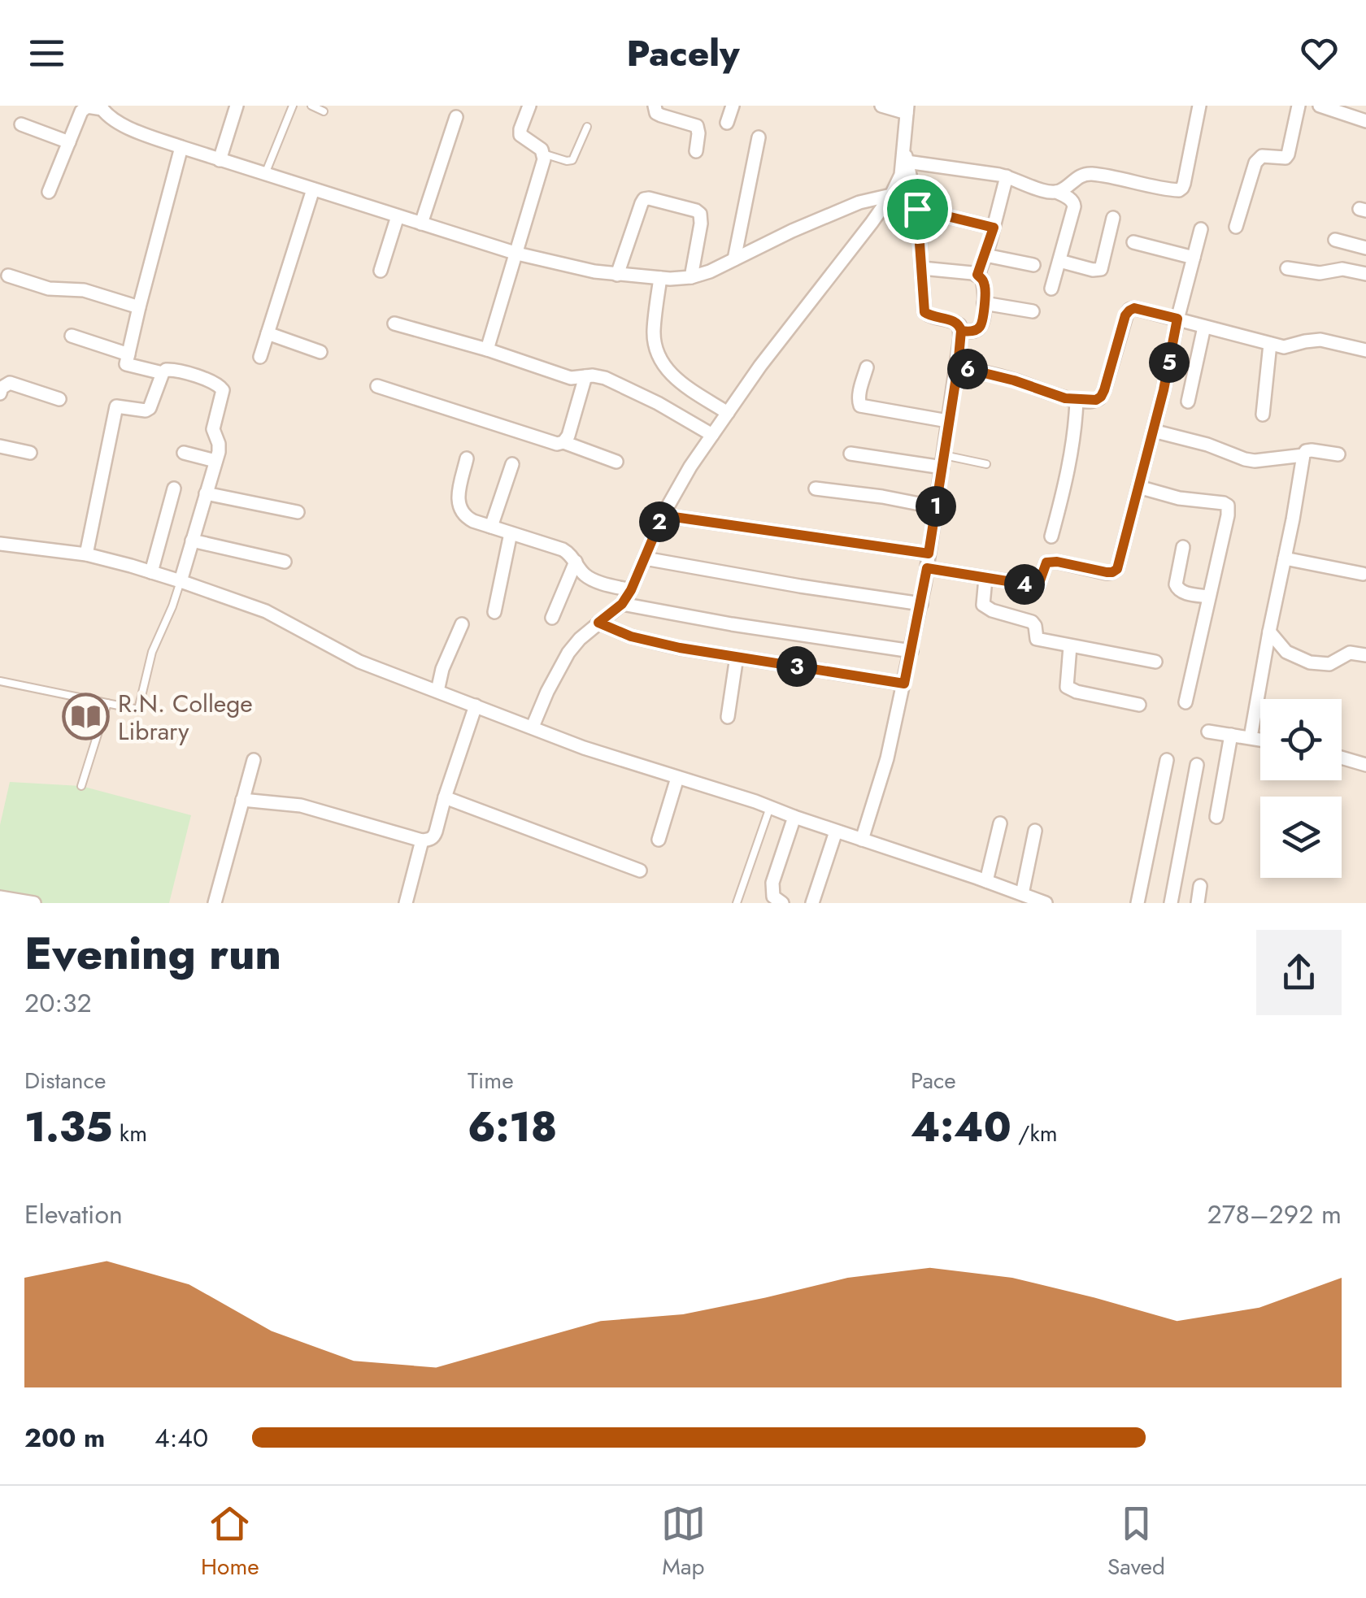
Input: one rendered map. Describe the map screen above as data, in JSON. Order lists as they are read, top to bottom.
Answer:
{
  "places": {
    "library": ["R.N. College Library"]
  },
  "page": {
    "header": "Pacely",
    "pins": [
      "5",
      "6",
      "1",
      "2",
      "4",
      "3"
    ],
    "heading": ["Evening run", "20:32"],
    "stats": [
      ["Distance", "1.35 km"],
      ["Time", "6:18"],
      ["Pace", "4:40 /km"]
    ],
    "chart": ["Elevation", "278–292 m"],
    "list": [
      {
        "name": "200 m",
        "note": "4:40"
      }
    ],
    "tabs": ["Home", "Map", "Saved"]
  }
}
